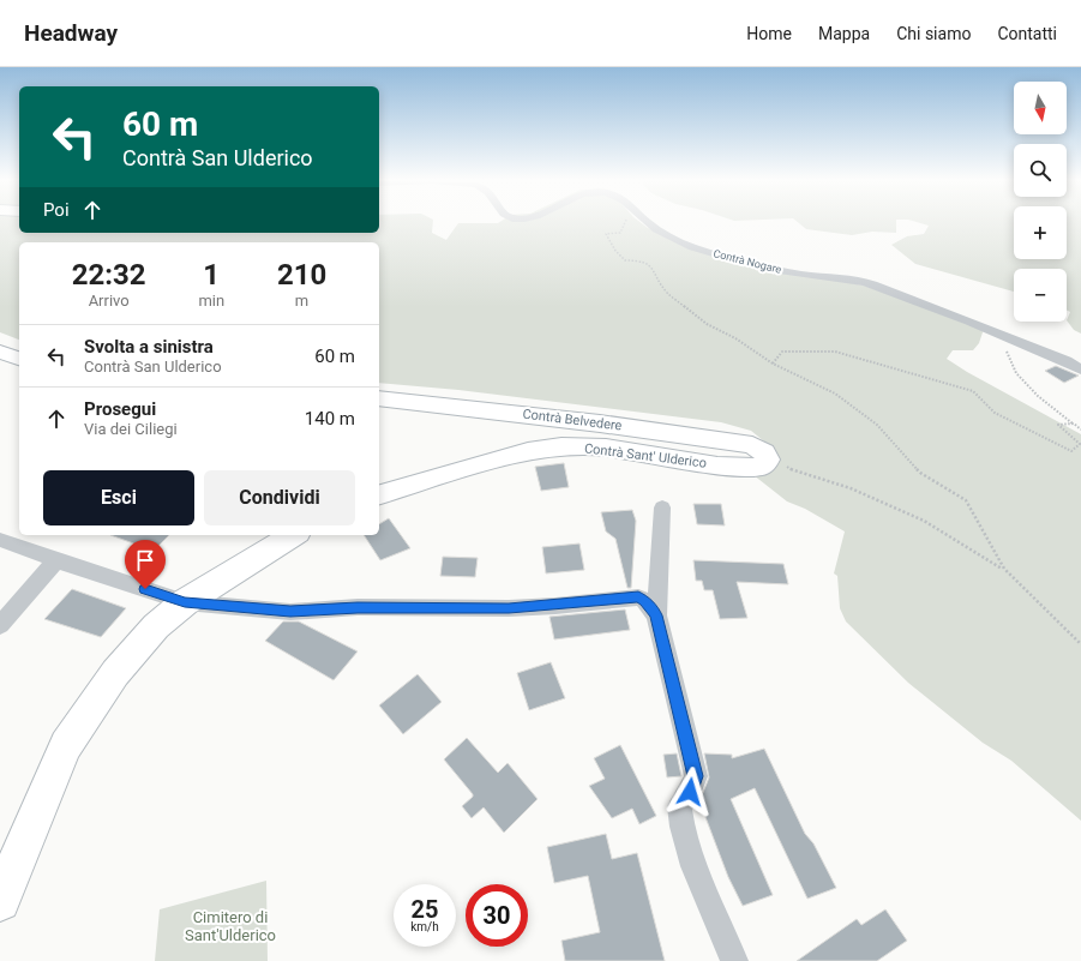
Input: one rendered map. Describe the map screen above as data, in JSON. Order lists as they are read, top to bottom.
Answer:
{
  "streets": {
    "street": ["Contrà Nogare", "Contrà Belvedere", "Contrà Sant' Ulderico"]
  },
  "crossings": [
    ["Contrà Belvedere", "Contrà Sant' Ulderico"]
  ],
  "parks": ["Cimitero di Sant'Ulderico"],
  "north": "bottom",
  "page": {
    "header": "Headway",
    "nav": [
      "Home",
      "Mappa",
      "Chi siamo",
      "Contatti"
    ],
    "map_buttons": ["+", "−"],
    "turn": ["60 m", "Contrà San Ulderico"],
    "then": "Poi",
    "eta": [
      "22:32",
      "Arrivo",
      "1",
      "min",
      "210",
      "m"
    ],
    "list": [
      {
        "name": "Svolta a sinistra",
        "note": "Contrà San Ulderico",
        "value": "60 m"
      },
      {
        "name": "Prosegui",
        "note": "Via dei Ciliegi",
        "value": "140 m"
      }
    ],
    "buttons": ["Esci", "Condividi"],
    "speed": "25 km/h",
    "limit": "30"
  }
}
